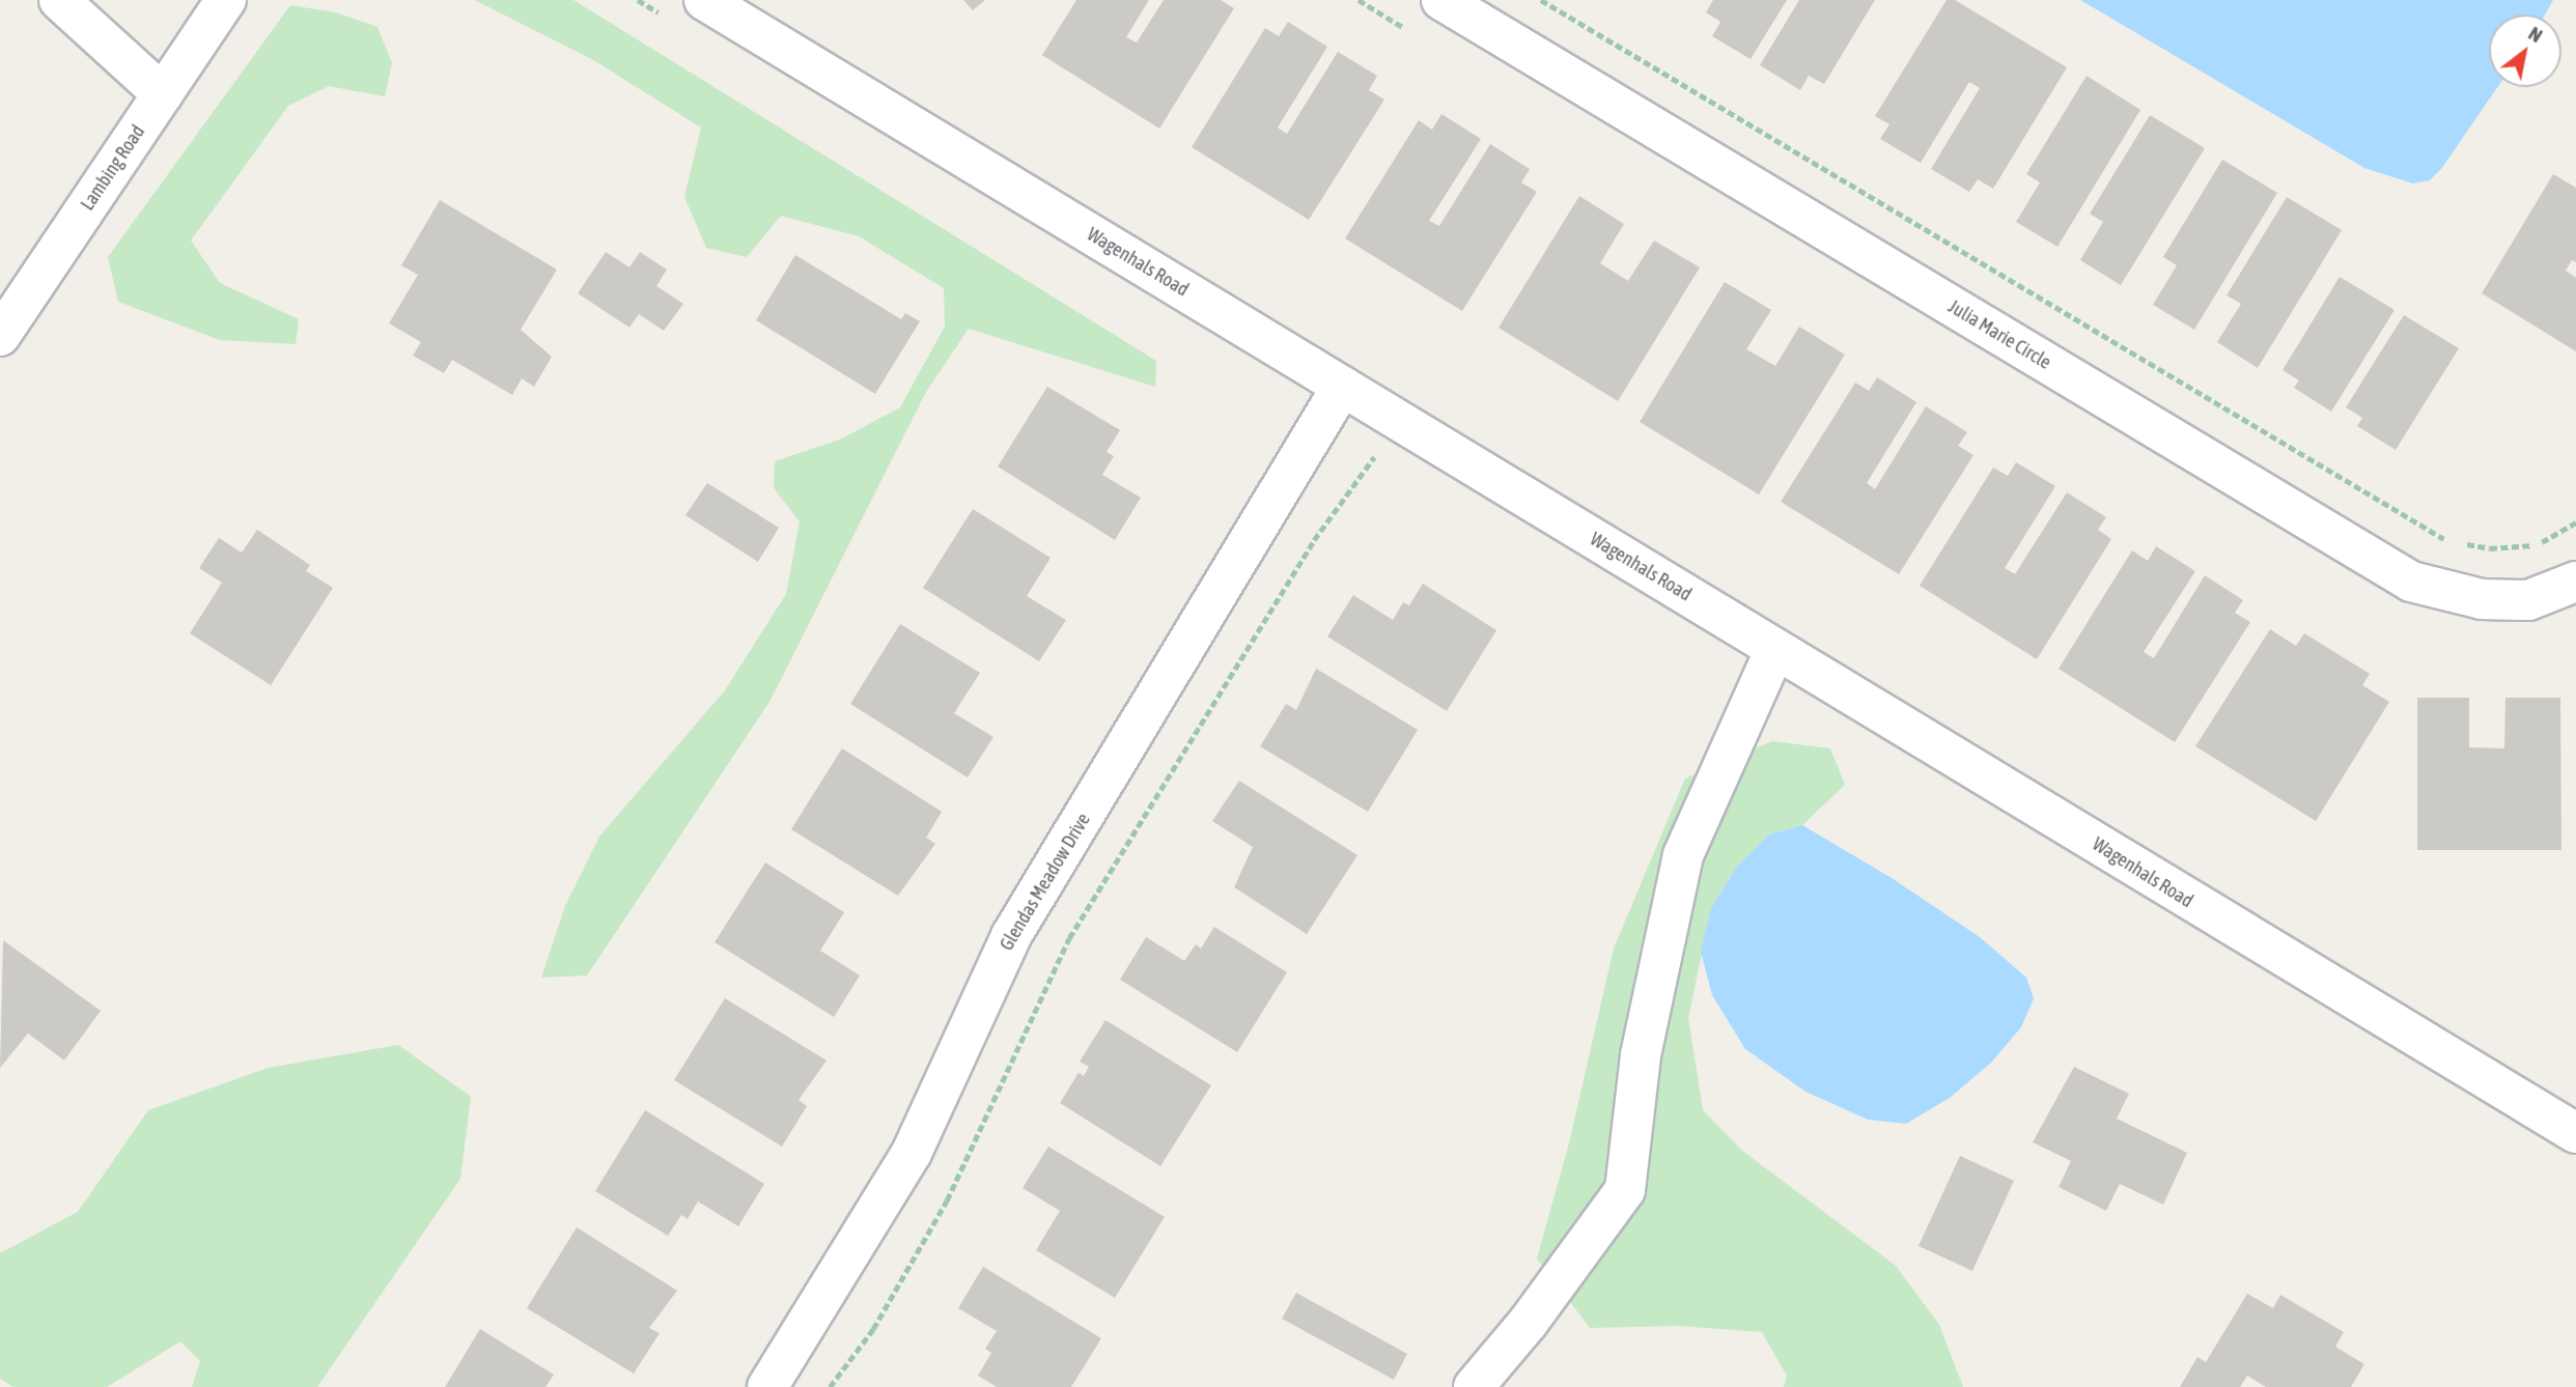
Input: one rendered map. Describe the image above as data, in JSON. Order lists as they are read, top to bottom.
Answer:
{
  "streets": {
    "street": [
      "Lambing Road",
      "Wagenhals Road",
      "Julia Marie Circle",
      "Glendas Meadow Drive"
    ]
  },
  "crossings": [
    ["Wagenhals Road", "Glendas Meadow Drive"]
  ],
  "north": "top right"
}
